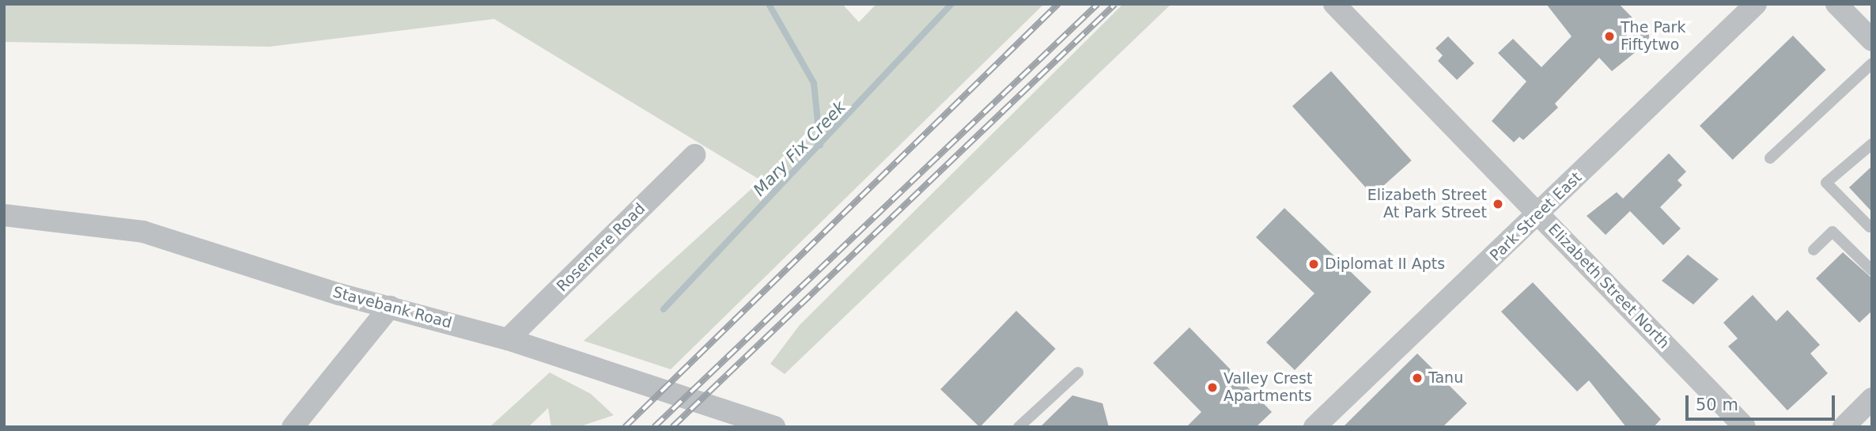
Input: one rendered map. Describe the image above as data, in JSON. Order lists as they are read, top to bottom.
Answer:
{
  "streets": {
    "street": [
      "Park Street East",
      "Rosemere Road",
      "Elizabeth Street North",
      "Stavebank Road"
    ]
  },
  "crossings": [
    ["Park Street East", "Elizabeth Street North"],
    ["Rosemere Road", "Stavebank Road"]
  ],
  "water": ["Mary Fix Creek"],
  "places": [
    "The Park Fiftytwo",
    "Elizabeth Street At Park Street",
    "Diplomat II Apts",
    "Tanu",
    "Valley Crest Apartments"
  ],
  "scale_bar": "50 m"
}
